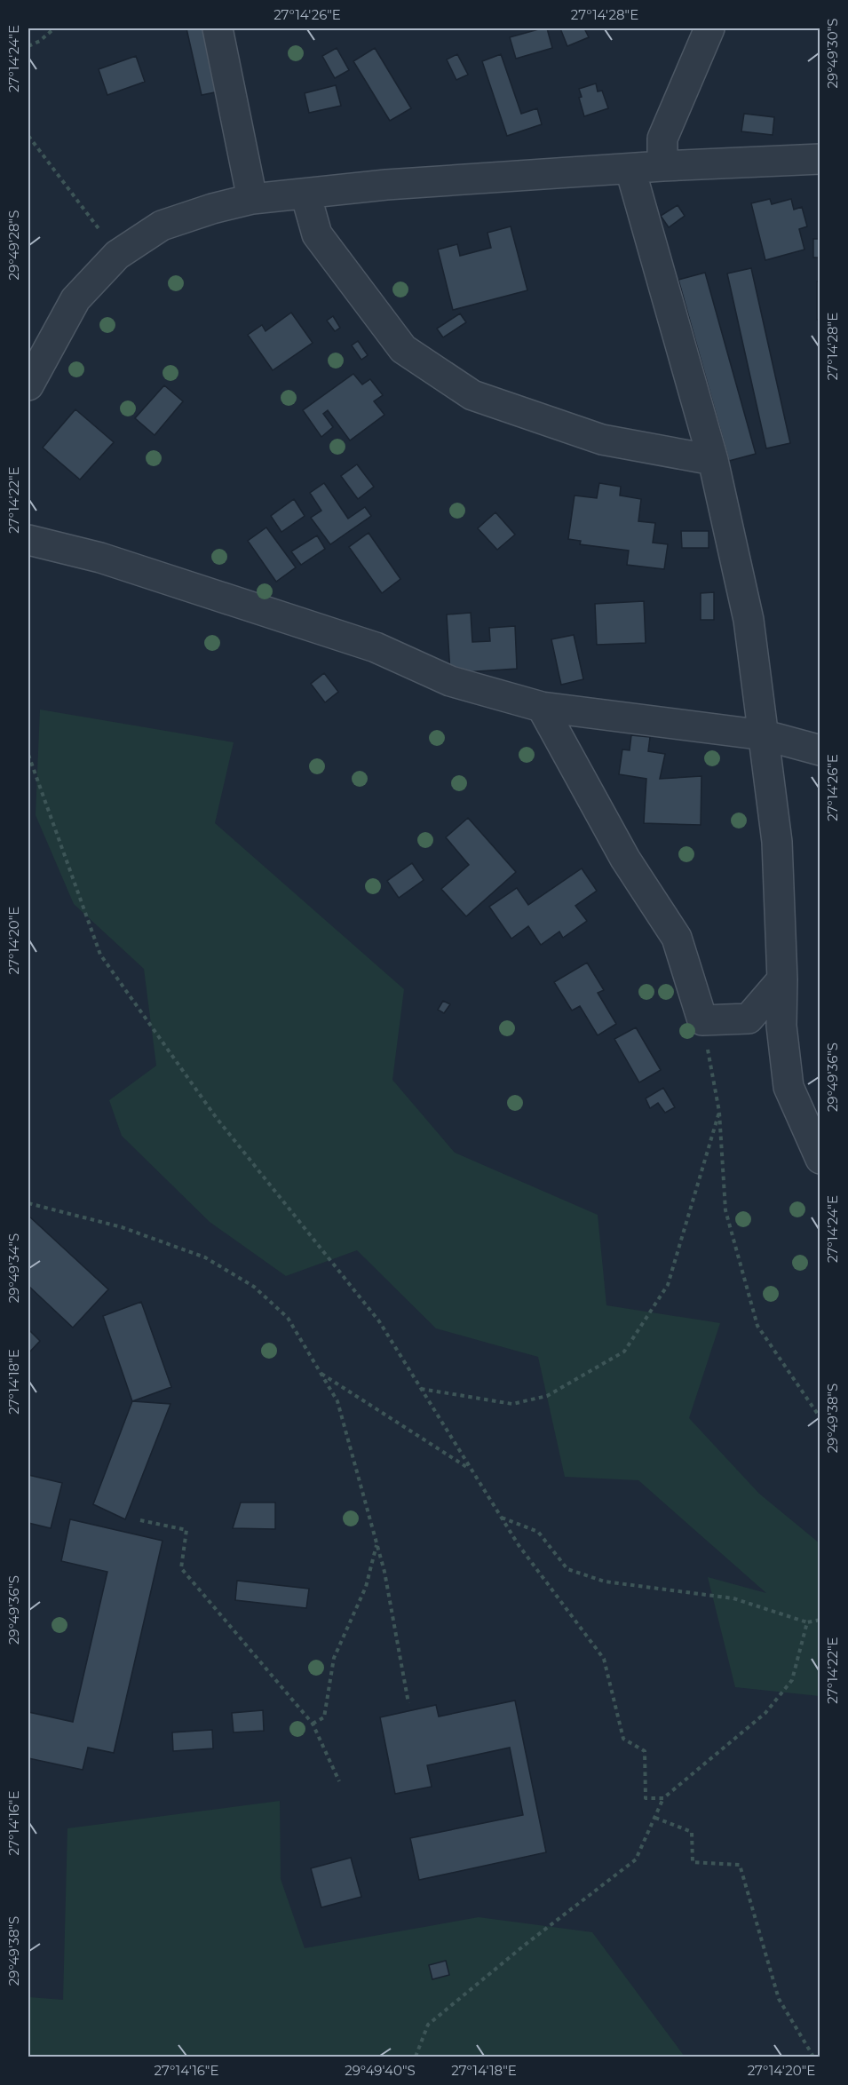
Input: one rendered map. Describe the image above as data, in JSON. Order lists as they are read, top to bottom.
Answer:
{
  "coordinates": [
    "27°14'26\"E",
    "27°14'28\"E",
    "29°49'30\"S",
    "27°14'24\"E",
    "29°49'28\"S",
    "27°14'22\"E",
    "27°14'20\"E",
    "29°49'36\"S",
    "29°49'34\"S",
    "27°14'18\"E",
    "29°49'38\"S",
    "27°14'16\"E",
    "29°49'40\"S"
  ]
}
